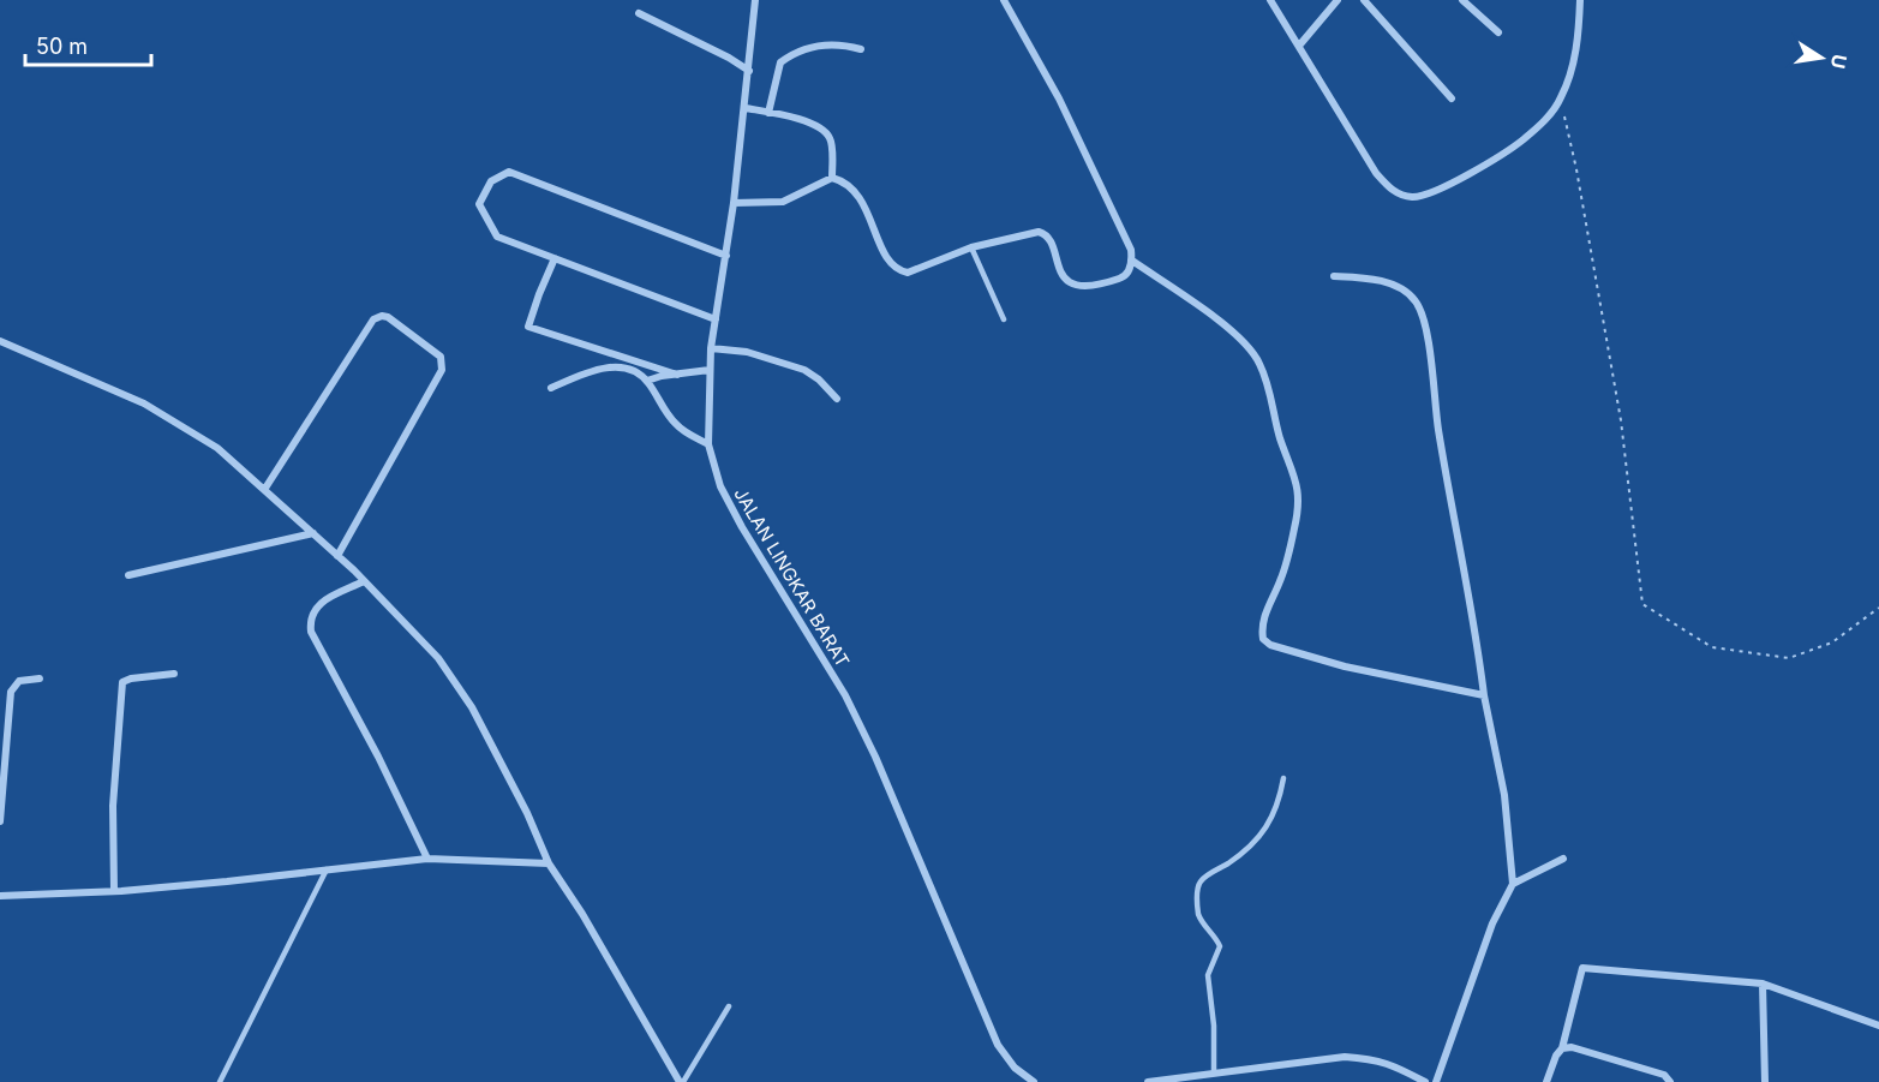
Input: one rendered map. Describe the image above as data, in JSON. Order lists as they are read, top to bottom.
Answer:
{
  "streets": {
    "street": ["JALAN LINGKAR BARAT"]
  },
  "scale_bar": "50 m",
  "north": "right"
}
